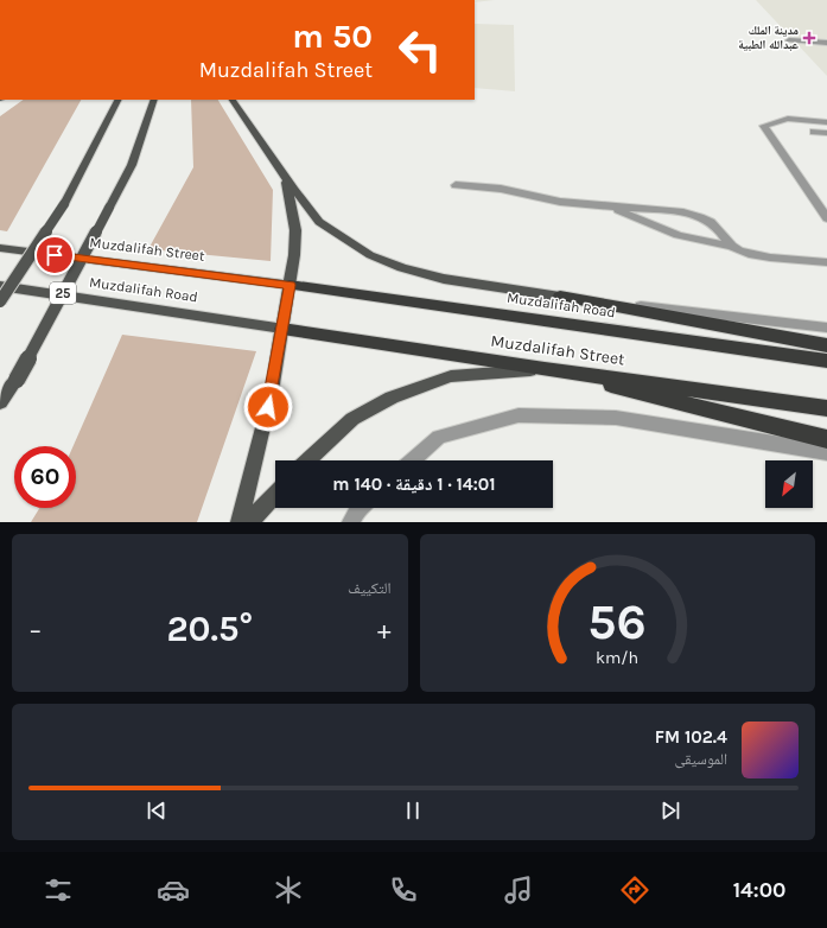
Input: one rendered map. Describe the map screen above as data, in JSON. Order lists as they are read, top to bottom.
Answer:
{
  "streets": {
    "highway": ["Muzdalifah Street", "Muzdalifah Road"],
    "main road": ["25"]
  },
  "crossings": [
    ["Muzdalifah Street", "Muzdalifah Road"]
  ],
  "places": {
    "health": ["مدينة الملك عبدالله الطبية"]
  },
  "north": "bottom left",
  "page": {
    "turn": ["50 m", "Muzdalifah Street"],
    "limit": "60",
    "trip": "14:01 · 1 دقيقة · 140 m",
    "tile": "التكييف",
    "heat": ["−", "20.5°", "+"],
    "song": ["102.4 FM", "الموسيقى"],
    "tabs": "14:00",
    "gauge": ["56", "km/h"]
  }
}
